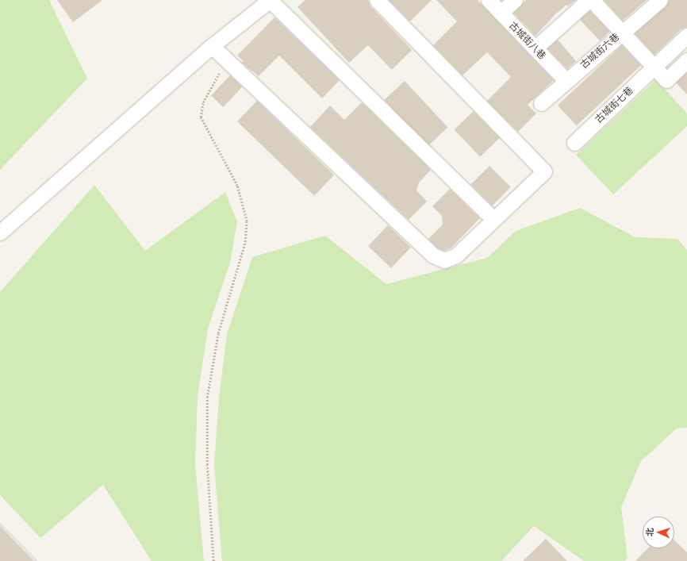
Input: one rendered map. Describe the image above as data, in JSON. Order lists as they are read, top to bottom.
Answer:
{
  "streets": {
    "street": ["古城街八巷", "古城街六巷", "古城街七巷"]
  },
  "crossings": [
    ["古城街八巷", "古城街六巷"]
  ],
  "north": "left"
}
